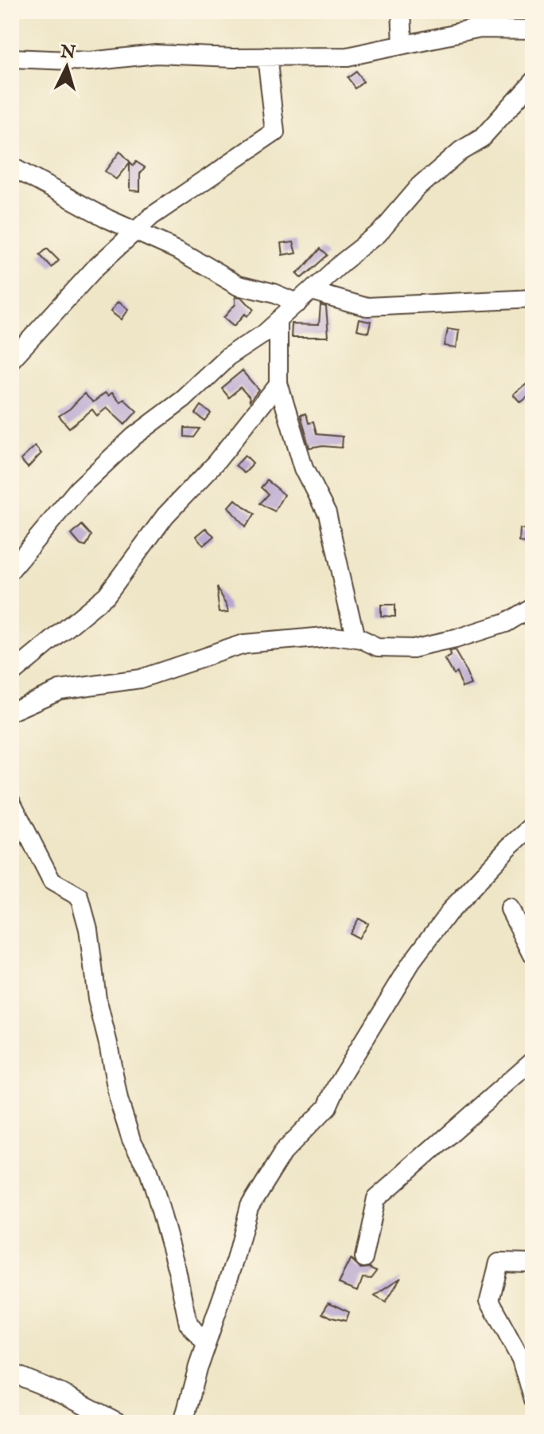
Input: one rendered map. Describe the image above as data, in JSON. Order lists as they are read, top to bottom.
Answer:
{
  "north": "top"
}
